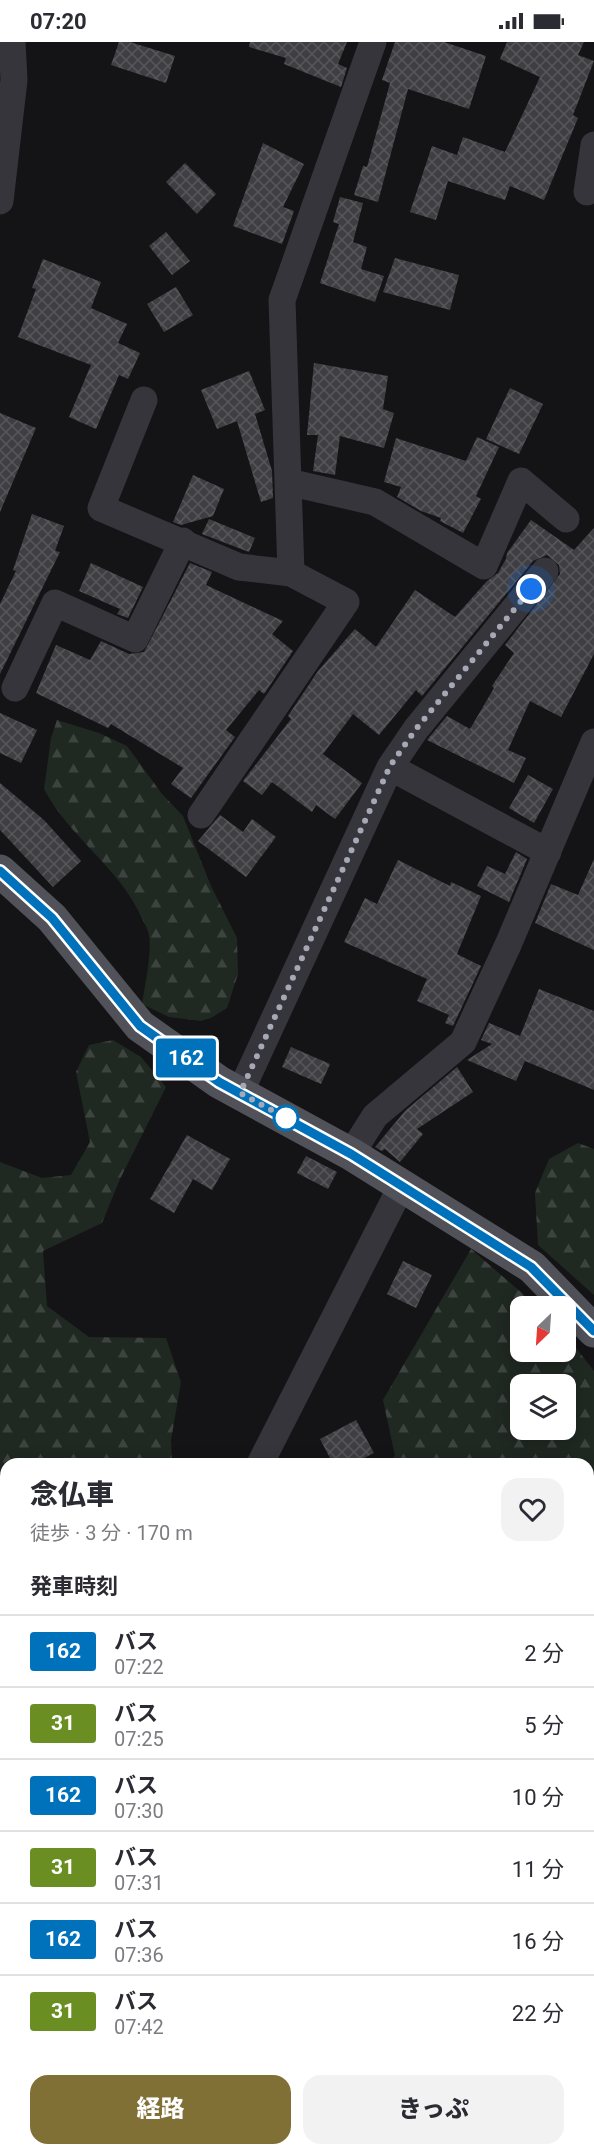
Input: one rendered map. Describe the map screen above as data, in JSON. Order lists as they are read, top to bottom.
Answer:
{
  "lines": ["bus line 162"],
  "north": "bottom left",
  "page": {
    "status": "07:20",
    "on_map": "162",
    "heading": [
      ["念仏車", "徒歩 · 3 分 · 170 m"],
      "発車時刻"
    ],
    "list": [
      {
        "mark": "162",
        "name": "バス",
        "note": "07:22",
        "value": "2 分"
      },
      {
        "mark": "31",
        "name": "バス",
        "note": "07:25",
        "value": "5 分"
      },
      {
        "mark": "162",
        "name": "バス",
        "note": "07:30",
        "value": "10 分"
      },
      {
        "mark": "31",
        "name": "バス",
        "note": "07:31",
        "value": "11 分"
      },
      {
        "mark": "162",
        "name": "バス",
        "note": "07:36",
        "value": "16 分"
      },
      {
        "mark": "31",
        "name": "バス",
        "note": "07:42",
        "value": "22 分"
      }
    ],
    "buttons": ["経路", "きっぷ"]
  }
}
